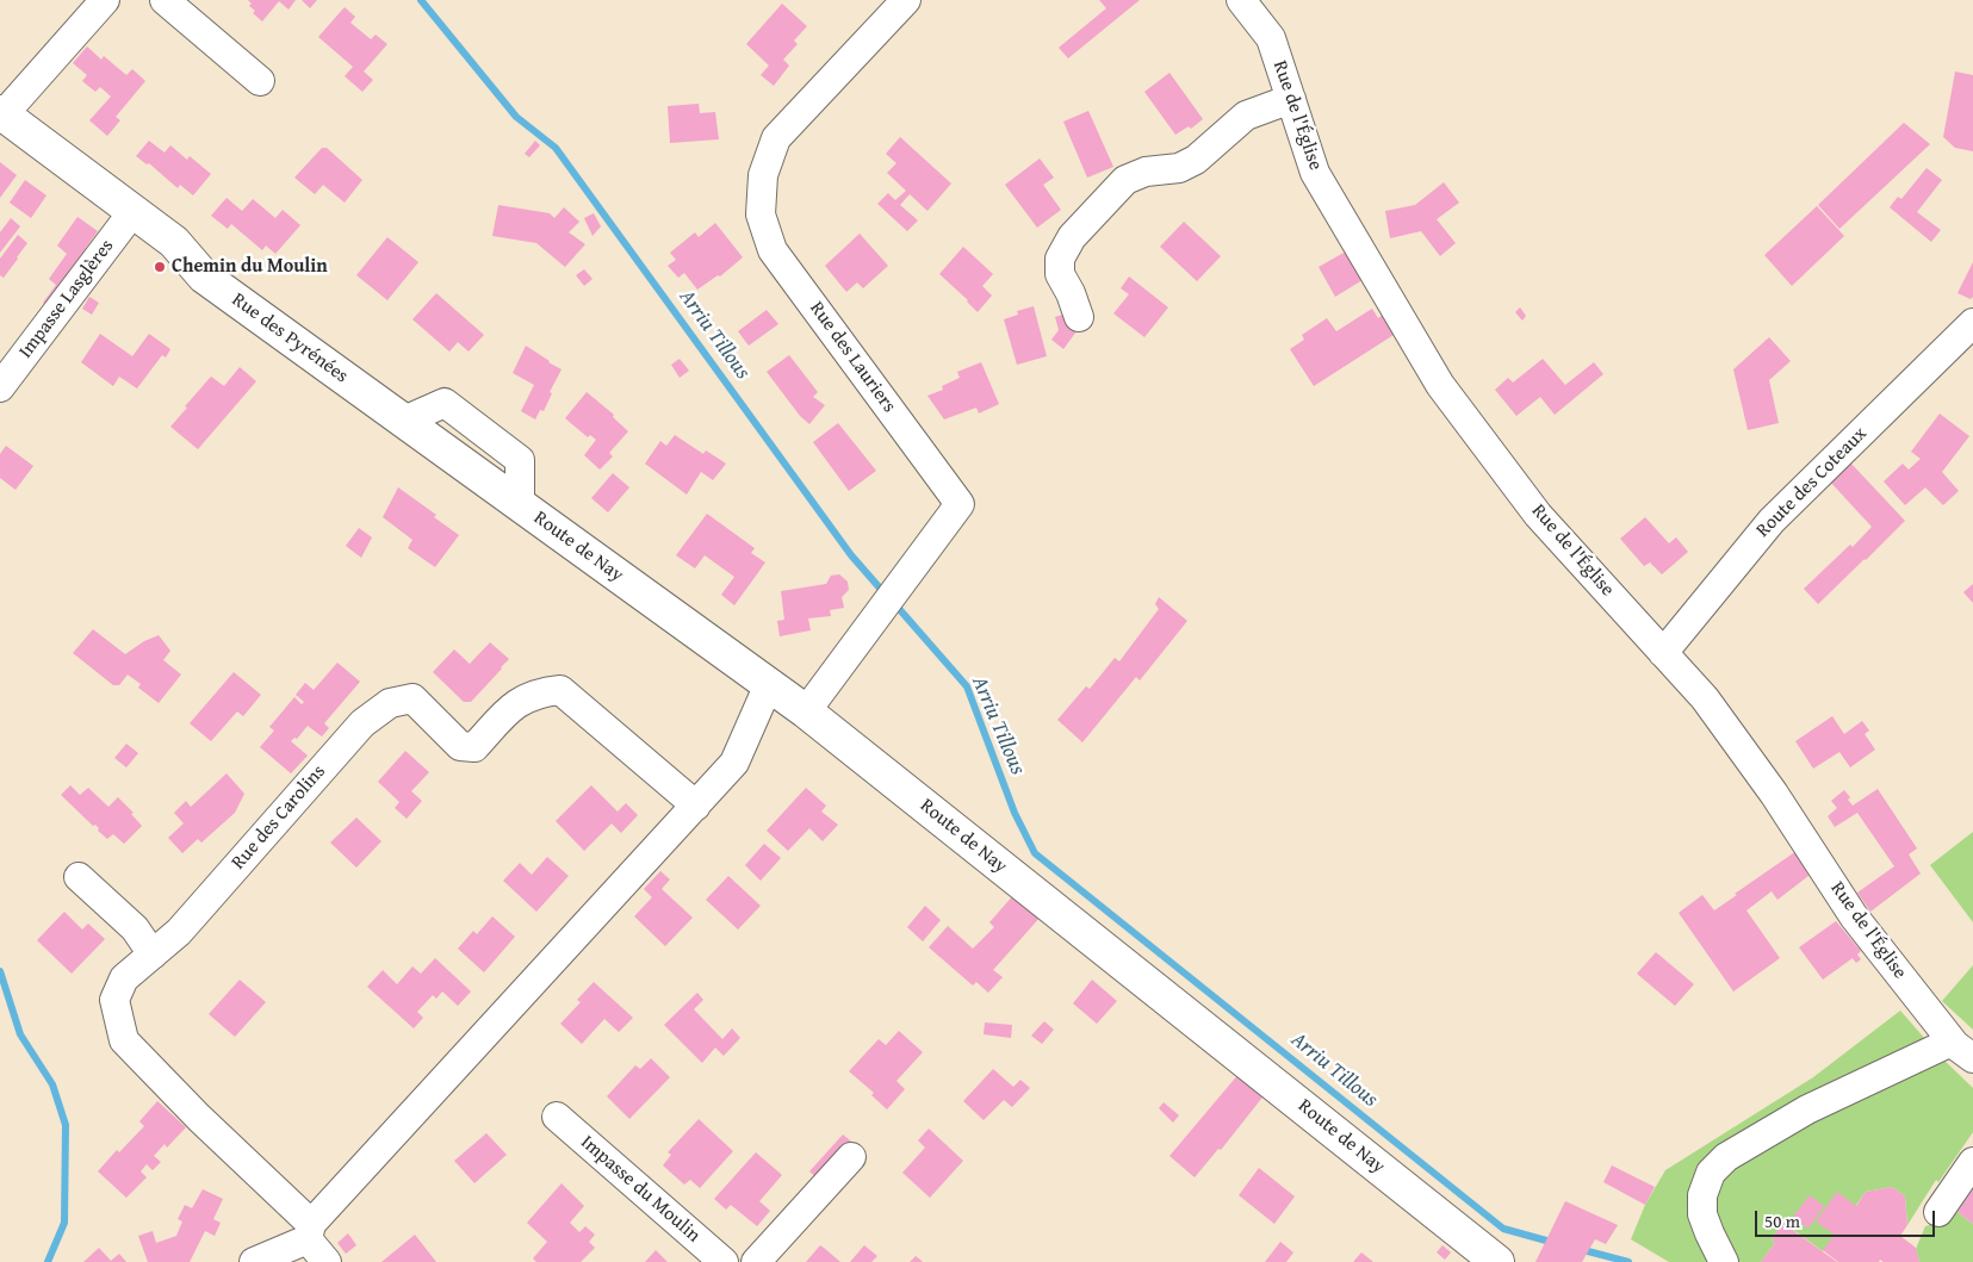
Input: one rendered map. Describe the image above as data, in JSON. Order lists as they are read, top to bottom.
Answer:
{
  "streets": {
    "main road": ["Rue des Pyrénées", "Route de Nay"],
    "street": [
      "Rue de l'Église",
      "Impasse Lasglères",
      "Rue des Lauriers",
      "Route des Coteaux",
      "Rue des Carolins",
      "Impasse du Moulin"
    ]
  },
  "crossings": [
    ["Rue de l'Église", "Route des Coteaux"],
    ["Impasse Lasglères", "Rue des Pyrénées"],
    ["Rue des Pyrénées", "Route de Nay"],
    ["Rue des Lauriers", "Route de Nay"]
  ],
  "water": ["Arriu Tillous"],
  "places": ["Chemin du Moulin"],
  "scale_bar": "50 m"
}
